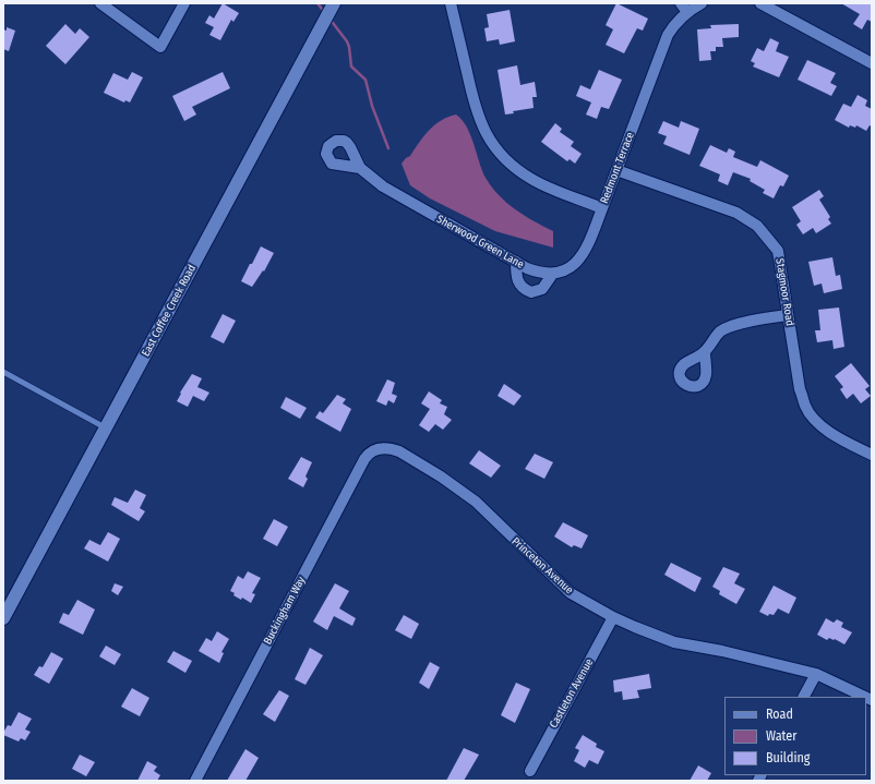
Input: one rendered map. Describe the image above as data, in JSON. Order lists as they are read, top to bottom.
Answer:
{
  "streets": {
    "street": [
      "Redmont Terrace",
      "Sherwood Green Lane",
      "Stagmoor Road",
      "East Coffee Creek Road",
      "Princeton Avenue",
      "Buckingham Way",
      "Castleton Avenue"
    ]
  },
  "crossings": [
    ["Redmont Terrace", "Stagmoor Road"],
    ["Princeton Avenue", "Buckingham Way"],
    ["Princeton Avenue", "Castleton Avenue"]
  ],
  "legend": ["Road", "Water", "Building"]
}
